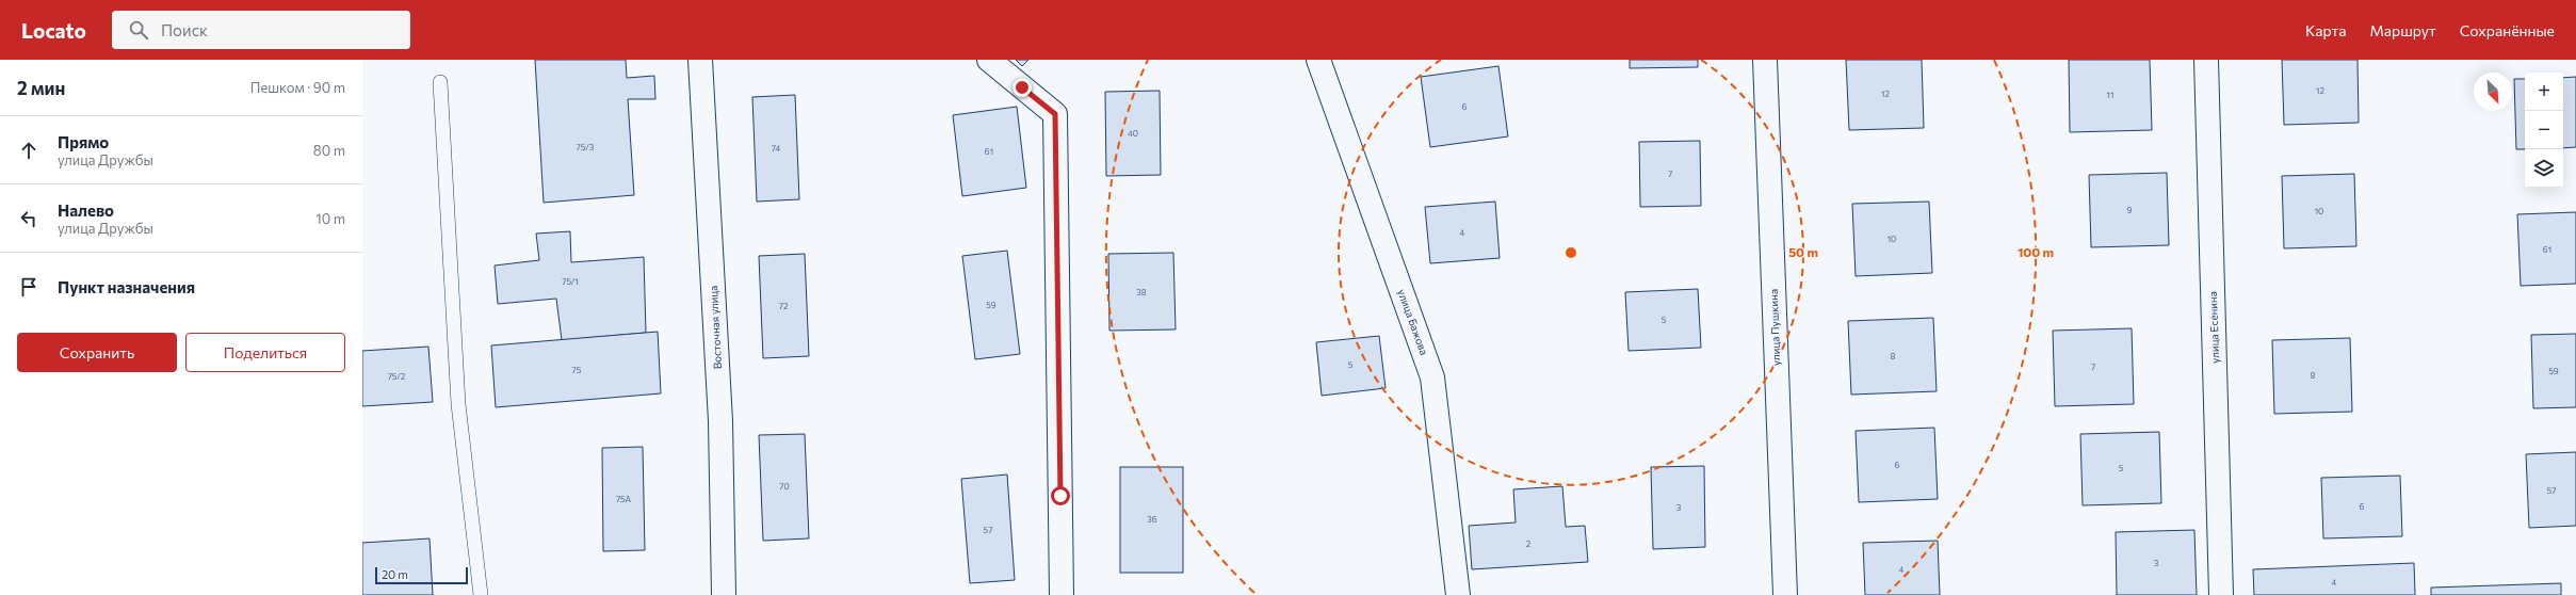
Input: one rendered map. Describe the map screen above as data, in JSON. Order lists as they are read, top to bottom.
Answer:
{
  "streets": {
    "street": [
      "улица Бажова",
      "Восточная улица",
      "улица Пушкина",
      "улица Есенина"
    ]
  },
  "house_numbers": [
    "12",
    "12",
    "11",
    "6",
    "40",
    "75/3",
    "74",
    "61",
    "7",
    "9",
    "10",
    "4",
    "10",
    "61",
    "75/1",
    "38",
    "59",
    "72",
    "5",
    "8",
    "5",
    "7",
    "75",
    "59",
    "8",
    "75/2",
    "6",
    "5",
    "70",
    "57",
    "75А",
    "6",
    "3",
    "36",
    "57",
    "2",
    "3",
    "4",
    "4"
  ],
  "scale_bar": "20 m",
  "north": "bottom right",
  "page": {
    "header": "Locato",
    "search": "Поиск",
    "nav": ["Карта", "Маршрут", "Сохранённые"],
    "heading": ["2 мин", "Пешком · 90 m"],
    "map_buttons": ["+", "−"],
    "list": [
      ["Прямо", "улица Дружбы", "80 m"],
      ["Налево", "улица Дружбы", "10 m"],
      "Пункт назначения"
    ],
    "buttons": ["Сохранить", "Поделиться"],
    "scale": "20 m"
  },
  "rings": ["50 m", "100 m"]
}
